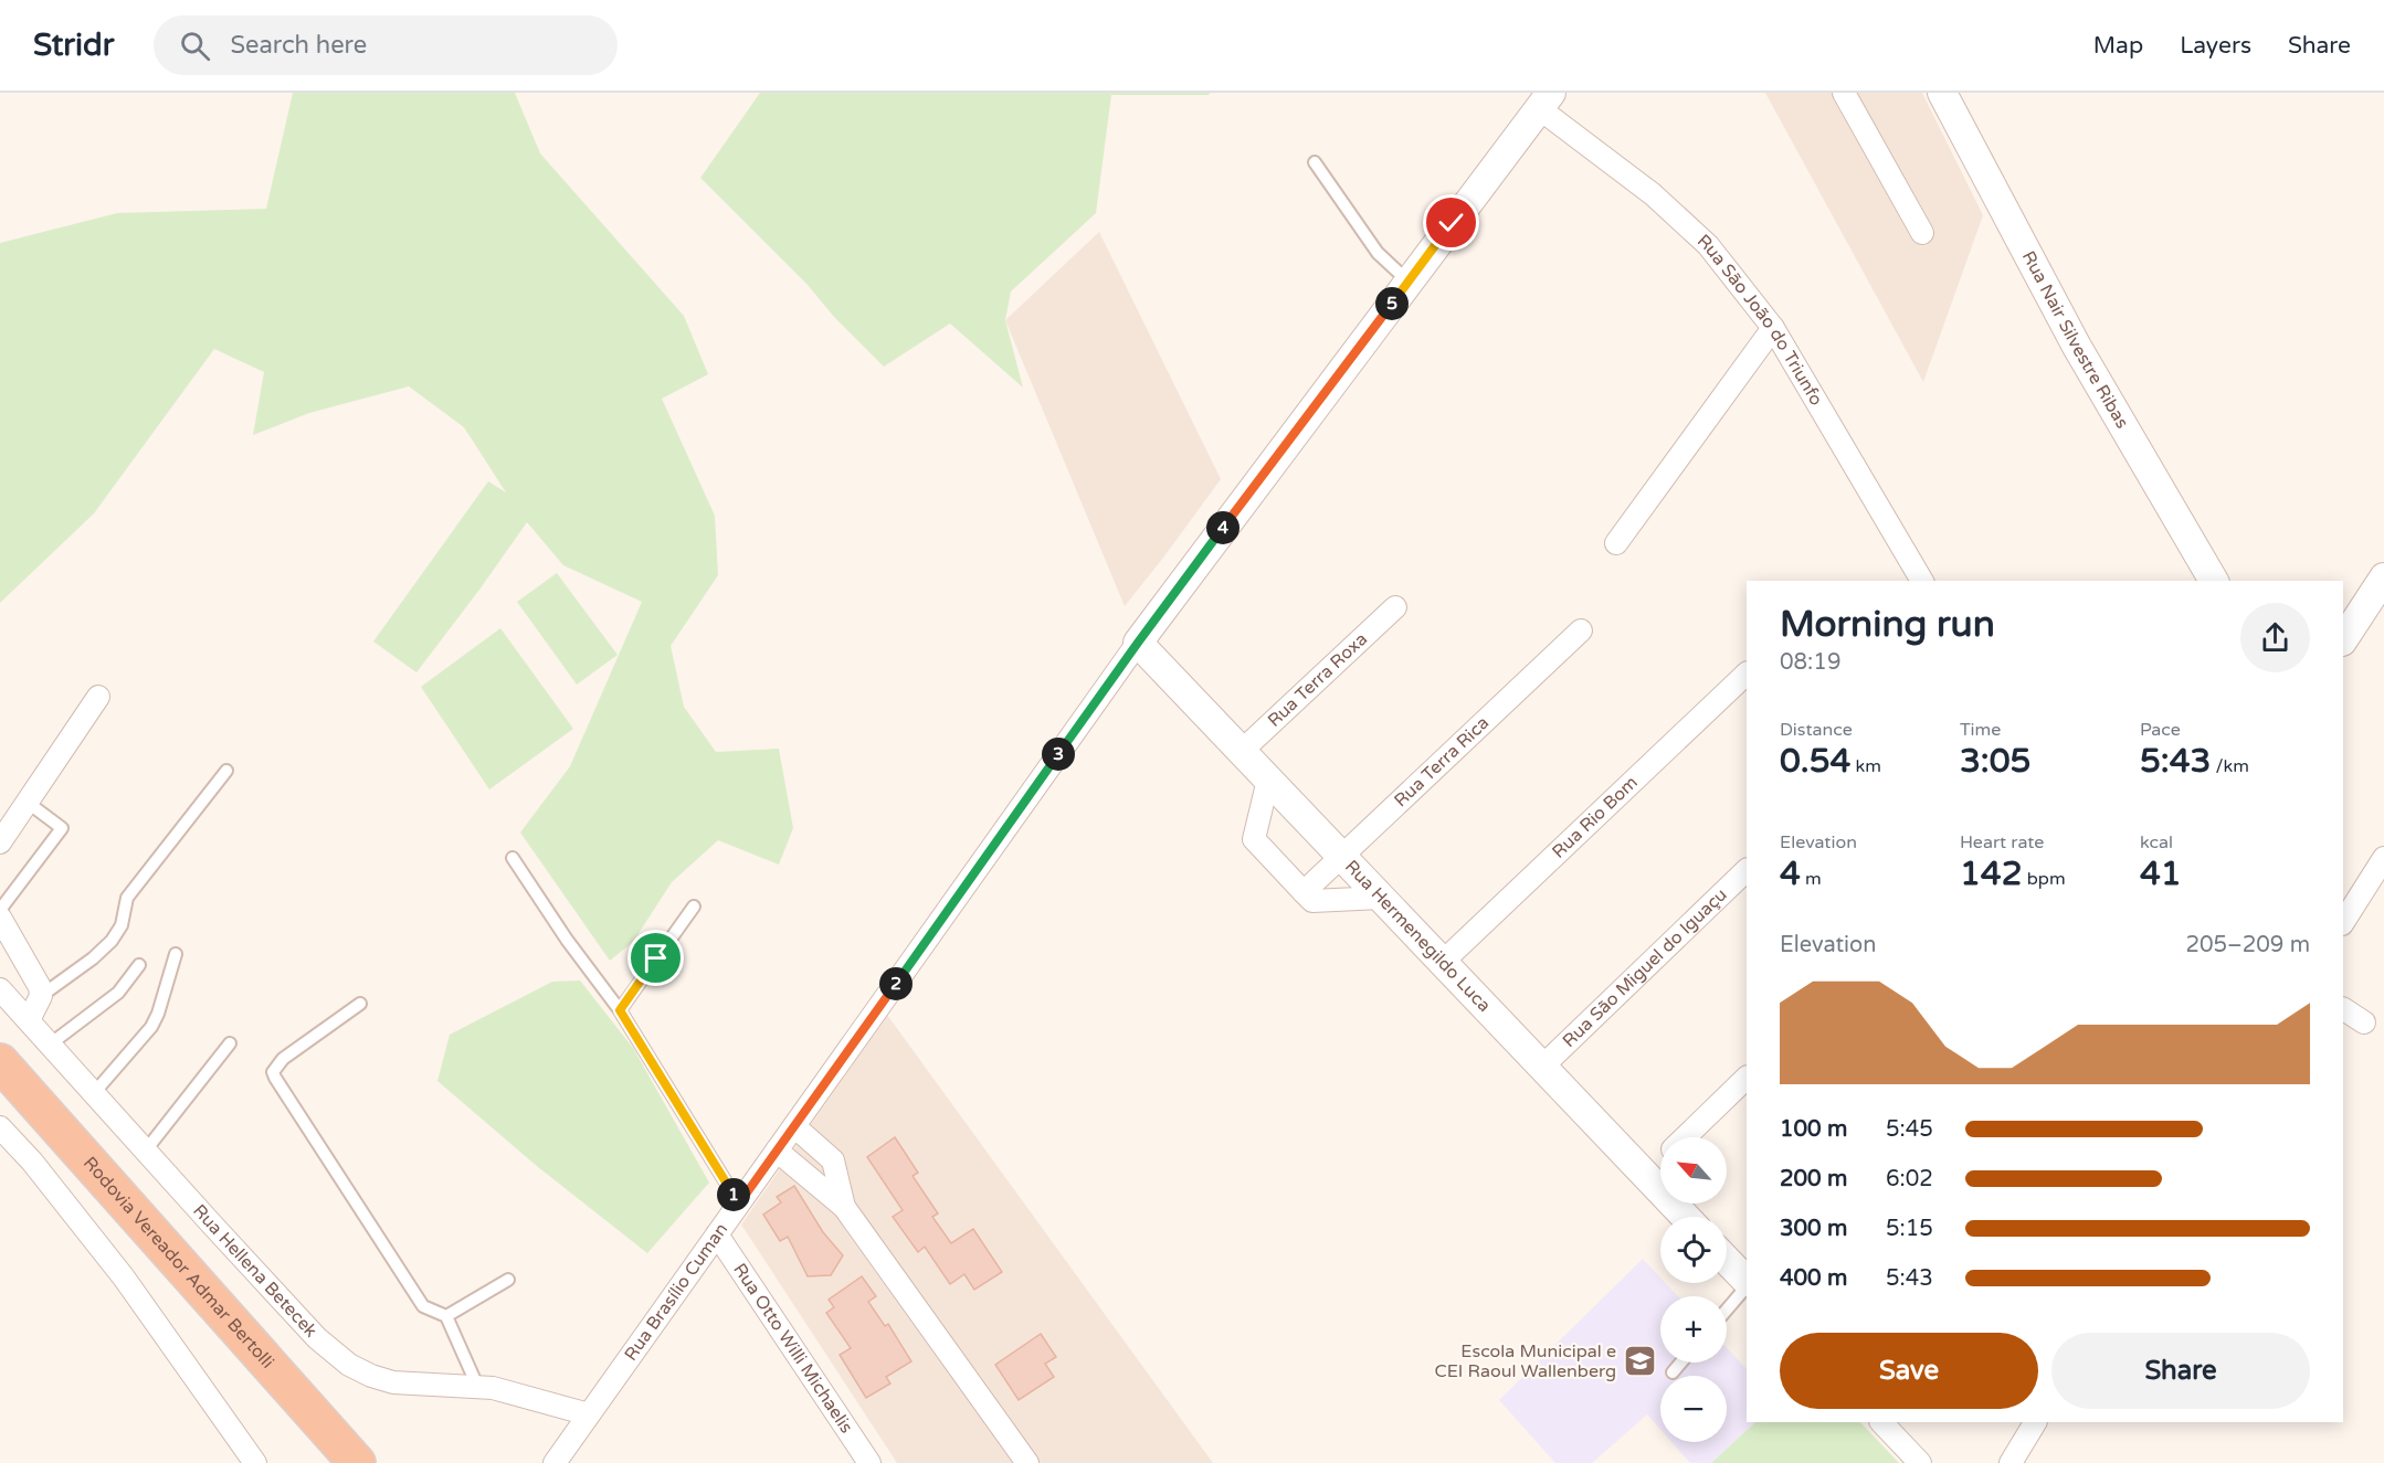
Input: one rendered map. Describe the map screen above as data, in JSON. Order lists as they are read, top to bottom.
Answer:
{
  "streets": {
    "highway": ["Rodovia Vereador Admar Bertolli"],
    "street": [
      "Rua São João do Triunfo",
      "Rua Nair Silvestre Ribas",
      "Rua Terra Roxa",
      "Rua Terra Rica",
      "Rua Rio Bom",
      "Rua Hermenegildo Luca",
      "Rua São Miguel do Iguaçu",
      "Rua Hellena Betecek",
      "Rua Brasílio Cuman",
      "Rua Otto Willi Michaelis"
    ]
  },
  "crossings": [
    ["Rua São João do Triunfo", "Rua Brasílio Cuman"],
    ["Rua Terra Roxa", "Rua Hermenegildo Luca"],
    ["Rua Terra Rica", "Rua Hermenegildo Luca"],
    ["Rua Rio Bom", "Rua Hermenegildo Luca"],
    ["Rua Hermenegildo Luca", "Rua São Miguel do Iguaçu"],
    ["Rua Hermenegildo Luca", "Rua Brasílio Cuman"],
    ["Rua Hellena Betecek", "Rua Brasílio Cuman"],
    ["Rua Brasílio Cuman", "Rua Otto Willi Michaelis"]
  ],
  "places": {
    "school or university": ["Escola Municipal e CEI Raoul Wallenberg"]
  },
  "north": "top left",
  "page": {
    "header": "Stridr",
    "search": "Search here",
    "nav": ["Map", "Layers", "Share"],
    "pins": [
      "5",
      "4",
      "3",
      "2",
      "1"
    ],
    "heading": ["Morning run", "08:19"],
    "stats": [
      ["Distance", "0.54 km"],
      ["Time", "3:05"],
      ["Pace", "5:43 /km"],
      ["Elevation", "4 m"],
      ["Heart rate", "142 bpm"],
      ["kcal", "41"]
    ],
    "chart": ["Elevation", "205–209 m"],
    "list": [
      {
        "name": "100 m",
        "note": "5:45"
      },
      {
        "name": "200 m",
        "note": "6:02"
      },
      {
        "name": "300 m",
        "note": "5:15"
      },
      {
        "name": "400 m",
        "note": "5:43"
      }
    ],
    "map_buttons": ["+", "−"],
    "buttons": ["Save", "Share"]
  }
}
